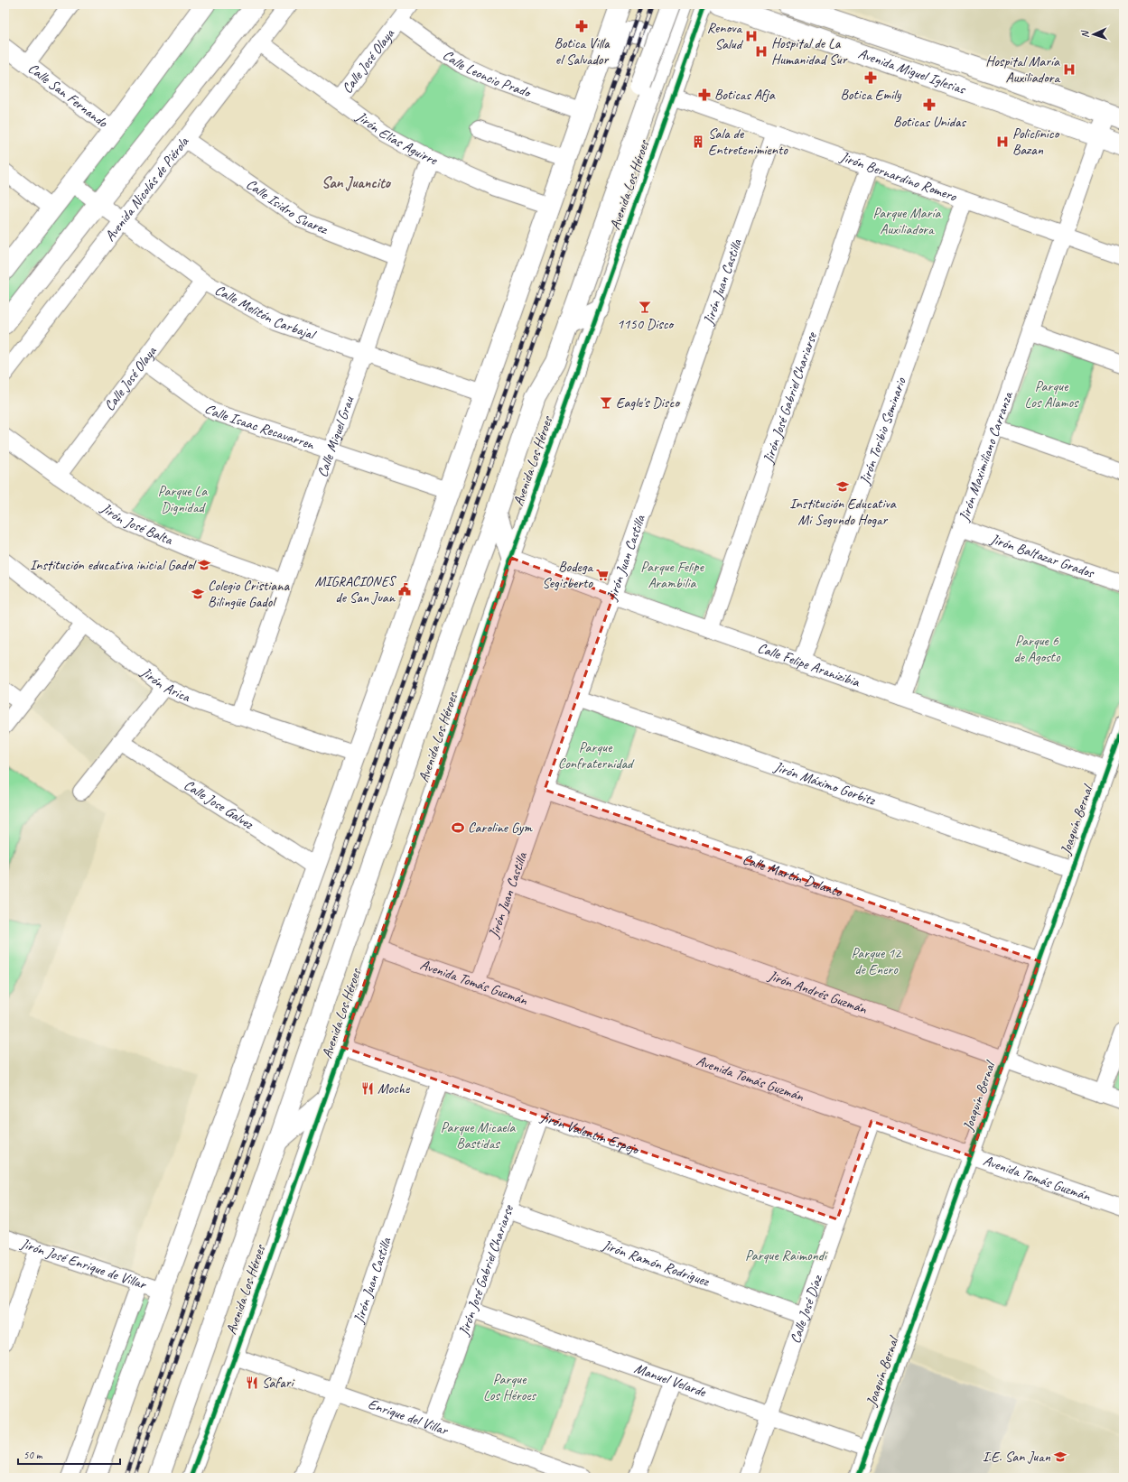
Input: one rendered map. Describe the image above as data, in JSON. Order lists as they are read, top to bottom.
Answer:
{
  "streets": {
    "main road": ["Avenida Miguel Iglesias", "Avenida Los Héroes", "Avenida Nicolás de Piérola"],
    "street": [
      "Calle José Olaya",
      "Calle Leoncio Prado",
      "Calle San Fernando",
      "Jirón Elías Aguirre",
      "Jirón Bernardino Romero",
      "Calle Isidro Suarez",
      "Jirón Juan Castilla",
      "Calle Melitón Carbajal",
      "Jirón José Gabriel Chariarse",
      "Calle Isaac Recavarren",
      "Jirón Toribio Seminario",
      "Calle Miguel Grau",
      "Jirón Maximiliano Carranza",
      "Jirón José Balta",
      "Jirón Baltazar Grados",
      "Calle Felipe Aranizibia",
      "Jirón Arica",
      "Jirón Máximo Gorbitz",
      "Calle Jose Galvez",
      "Joaquín Bernal",
      "Calle Martín Dulanto",
      "Avenida Tomás Guzmán",
      "Jirón Andrés Guzmán",
      "Jirón Valentín Espejo",
      "Jirón Ramón Rodríguez",
      "Jirón José Enrique de Villar",
      "Calle José Díaz",
      "Manuel Velarde",
      "Enrique del Villar"
    ]
  },
  "crossings": [
    ["Calle José Olaya", "Calle Leoncio Prado"],
    ["Calle José Olaya", "Jirón Elías Aguirre"],
    ["Calle José Olaya", "Calle Melitón Carbajal"],
    ["Calle José Olaya", "Calle Isaac Recavarren"],
    ["Calle José Olaya", "Jirón José Balta"],
    ["Avenida Miguel Iglesias", "Jirón Maximiliano Carranza"],
    ["Jirón Elías Aguirre", "Avenida Nicolás de Piérola"],
    ["Jirón Elías Aguirre", "Calle Miguel Grau"],
    ["Jirón Bernardino Romero", "Avenida Los Héroes"],
    ["Jirón Bernardino Romero", "Jirón Juan Castilla"],
    ["Jirón Bernardino Romero", "Jirón José Gabriel Chariarse"],
    ["Jirón Bernardino Romero", "Jirón Toribio Seminario"],
    ["Jirón Bernardino Romero", "Jirón Maximiliano Carranza"],
    ["Avenida Los Héroes", "Calle Felipe Aranizibia"],
    ["Avenida Los Héroes", "Avenida Tomás Guzmán"],
    ["Avenida Los Héroes", "Jirón Valentín Espejo"],
    ["Avenida Los Héroes", "Enrique del Villar"],
    ["Avenida Nicolás de Piérola", "Calle Isidro Suarez"],
    ["Avenida Nicolás de Piérola", "Calle Melitón Carbajal"],
    ["Calle Isidro Suarez", "Calle Miguel Grau"],
    ["Jirón Juan Castilla", "Calle Felipe Aranizibia"],
    ["Jirón Juan Castilla", "Jirón Máximo Gorbitz"],
    ["Jirón Juan Castilla", "Calle Martín Dulanto"],
    ["Jirón Juan Castilla", "Avenida Tomás Guzmán"],
    ["Jirón Juan Castilla", "Jirón Andrés Guzmán"],
    ["Jirón Juan Castilla", "Jirón Valentín Espejo"],
    ["Jirón Juan Castilla", "Enrique del Villar"],
    ["Calle Melitón Carbajal", "Calle Miguel Grau"],
    ["Jirón José Gabriel Chariarse", "Calle Felipe Aranizibia"],
    ["Jirón José Gabriel Chariarse", "Jirón Valentín Espejo"],
    ["Jirón José Gabriel Chariarse", "Jirón Ramón Rodríguez"],
    ["Jirón José Gabriel Chariarse", "Manuel Velarde"],
    ["Jirón José Gabriel Chariarse", "Enrique del Villar"],
    ["Calle Isaac Recavarren", "Calle Miguel Grau"],
    ["Jirón Toribio Seminario", "Calle Felipe Aranizibia"],
    ["Calle Miguel Grau", "Jirón José Balta"],
    ["Calle Miguel Grau", "Jirón Arica"],
    ["Jirón Maximiliano Carranza", "Jirón Baltazar Grados"],
    ["Jirón Maximiliano Carranza", "Calle Felipe Aranizibia"],
    ["Calle Felipe Aranizibia", "Joaquín Bernal"],
    ["Jirón Máximo Gorbitz", "Joaquín Bernal"],
    ["Joaquín Bernal", "Calle Martín Dulanto"],
    ["Joaquín Bernal", "Avenida Tomás Guzmán"],
    ["Joaquín Bernal", "Jirón Andrés Guzmán"],
    ["Joaquín Bernal", "Manuel Velarde"],
    ["Avenida Tomás Guzmán", "Calle José Díaz"],
    ["Jirón Valentín Espejo", "Calle José Díaz"],
    ["Jirón Ramón Rodríguez", "Calle José Díaz"],
    ["Calle José Díaz", "Manuel Velarde"]
  ],
  "districts": ["San Juancito"],
  "parks": [
    "Parque María Auxiliadora",
    "Parque Los Alamos",
    "Parque La Dignidad",
    "Parque Felipe Arambilia",
    "Parque 6 de Agosto",
    "Parque Confraternidad",
    "Parque 12 de Enero",
    "Parque Micaela Bastidas",
    "Parque Raimondi",
    "Parque Los Héroes"
  ],
  "places": {
    "pharmacy": [
      "Botica Villa el Salvador",
      "Botica Emily",
      "Boticas Afja",
      "Boticas Unidas"
    ],
    "hospital": [
      "Renova Salud",
      "Hospital de La Humanidad Sur",
      "Hospital María Auxiliadora",
      "Policlinico Bazan"
    ],
    "building": ["Sala de Entretenimiento"],
    "bar": ["1150 Disco", "Eagle's Disco"],
    "school or university": [
      "Institución Educativa Mi Segundo Hogar",
      "Institución educativa inicial Gadol",
      "Colegio Cristiana Bilingüe Gadol",
      "I.E. San Juan"
    ],
    "supermarket": ["Bodega Segisberto"],
    "public building": ["MIGRACIONES de San Juan"],
    "sports": ["Caroline Gym"],
    "restaurant": ["Moche", "Safari"]
  },
  "scale_bar": "50 m",
  "north": "left"
}
